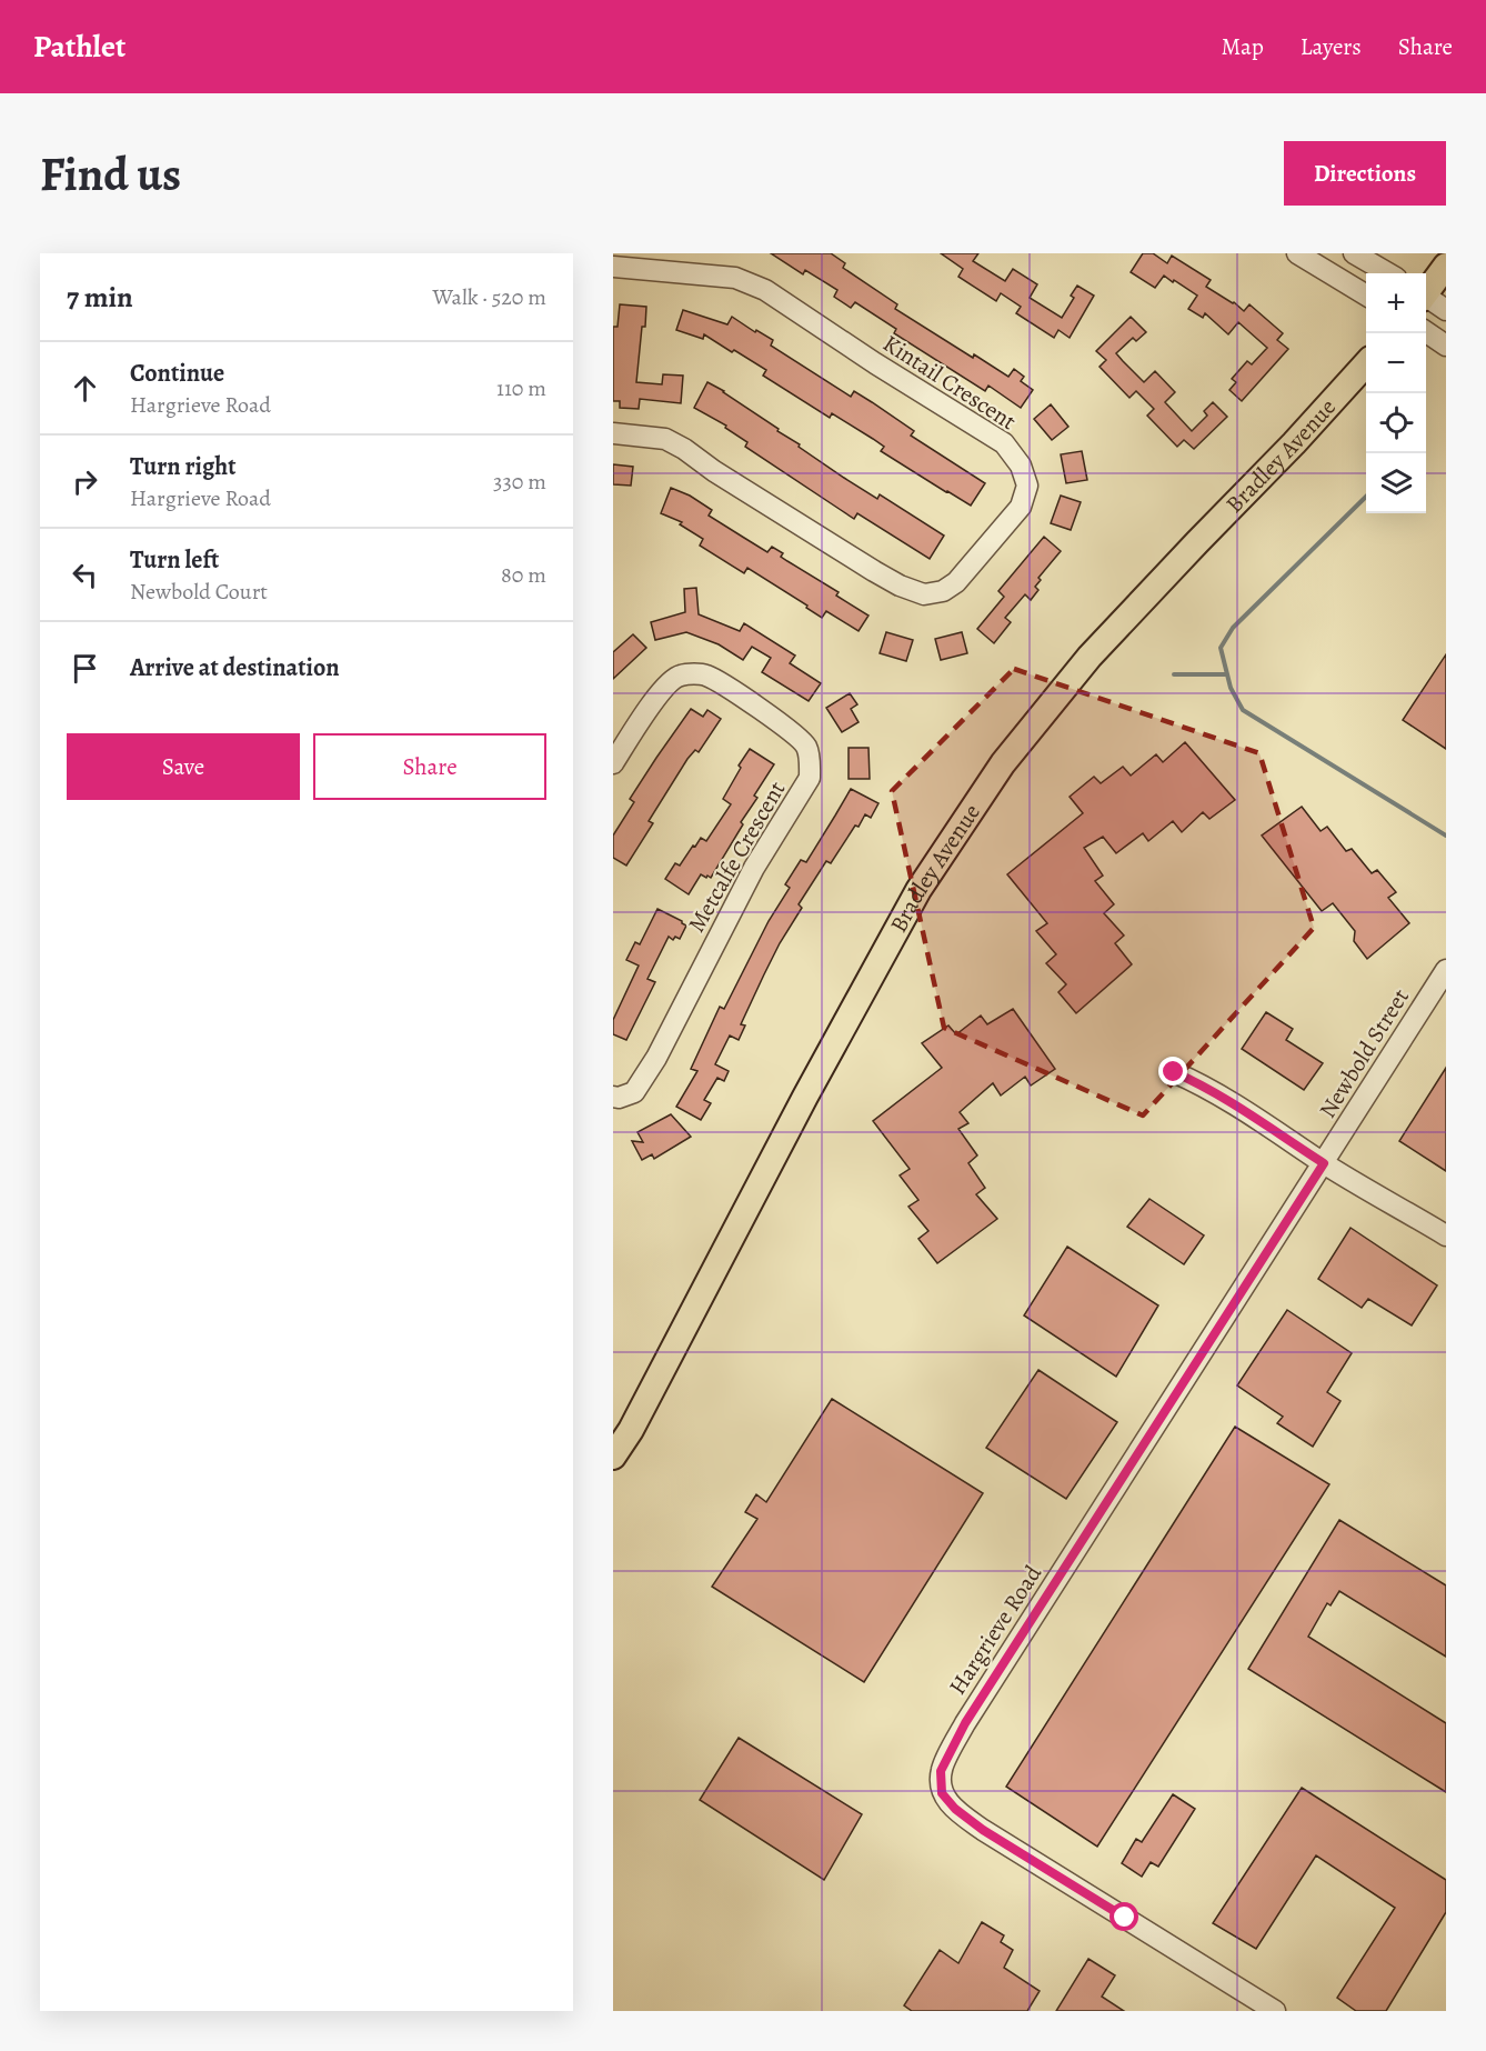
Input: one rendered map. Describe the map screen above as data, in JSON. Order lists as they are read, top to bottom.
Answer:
{
  "streets": {
    "main road": ["Bradley Avenue"],
    "street": [
      "Kintail Crescent",
      "Metcalfe Crescent",
      "Newbold Street",
      "Hargrieve Road"
    ]
  },
  "crossings": [
    ["Newbold Street", "Hargrieve Road"]
  ],
  "page": {
    "header": "Pathlet",
    "nav": ["Map", "Layers", "Share"],
    "buttons": [
      "Directions",
      ["Save", "Share"]
    ],
    "title": "Find us",
    "heading": ["7 min", "Walk · 520 m"],
    "map_buttons": ["+", "−"],
    "list": [
      ["Continue", "Hargrieve Road", "110 m"],
      ["Turn right", "Hargrieve Road", "330 m"],
      ["Turn left", "Newbold Court", "80 m"],
      "Arrive at destination"
    ]
  }
}
